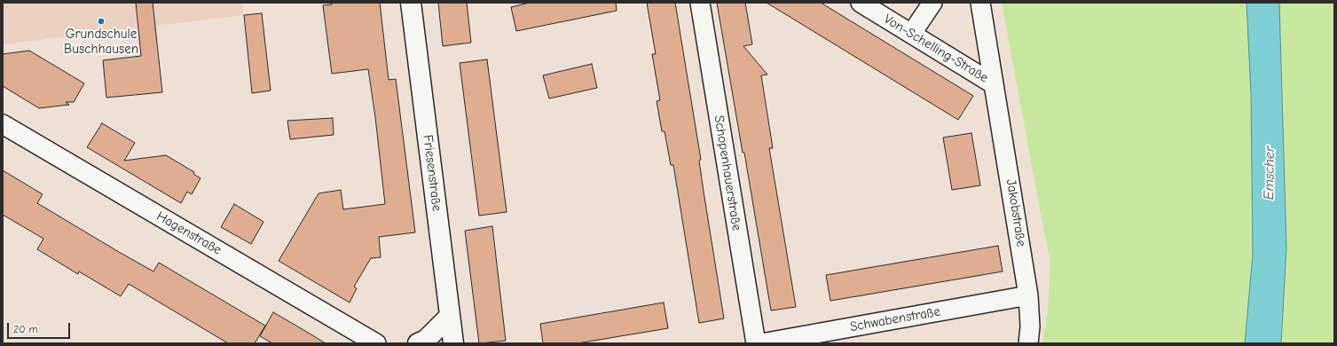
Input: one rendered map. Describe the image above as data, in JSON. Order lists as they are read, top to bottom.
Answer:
{
  "streets": {
    "main road": ["Friesenstraße"],
    "street": [
      "Von-Schelling-Straße",
      "Schopenhauerstraße",
      "Jakobstraße",
      "Hagenstraße",
      "Schwabenstraße"
    ]
  },
  "crossings": [
    ["Von-Schelling-Straße", "Jakobstraße"],
    ["Jakobstraße", "Schwabenstraße"]
  ],
  "water": ["Emscher"],
  "places": ["Grundschule Buschhausen"],
  "scale_bar": "20 m"
}
